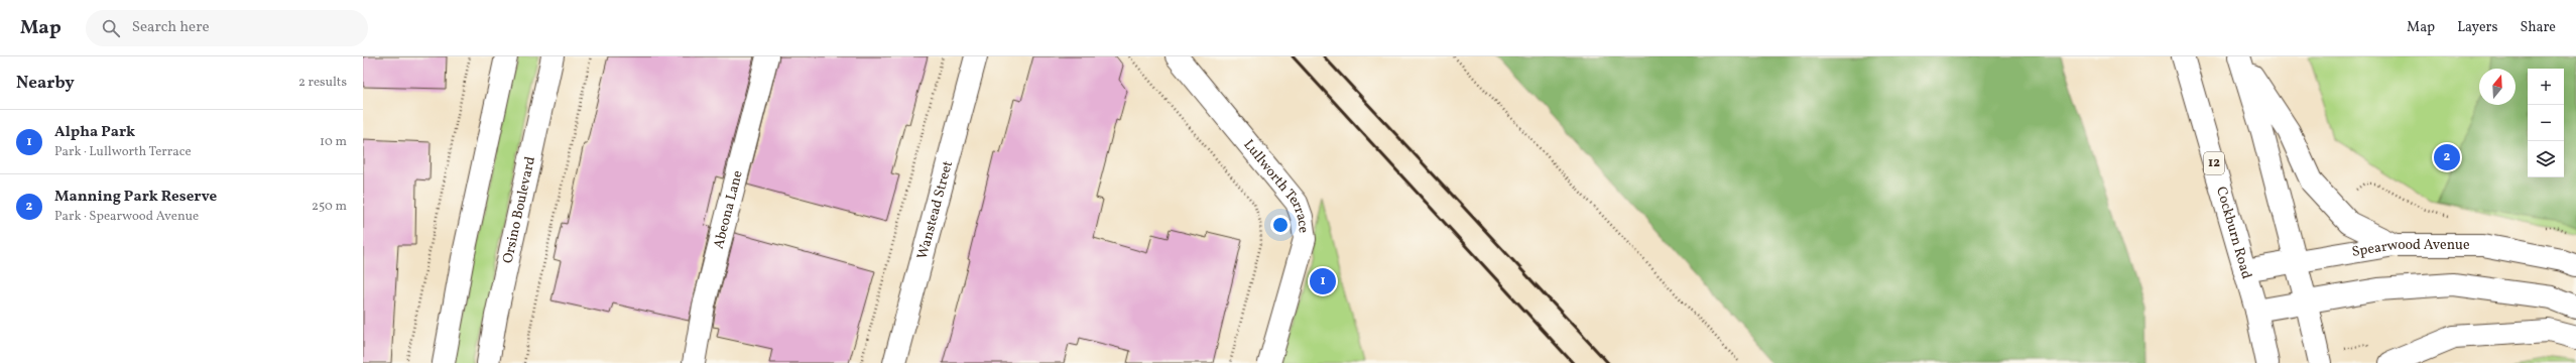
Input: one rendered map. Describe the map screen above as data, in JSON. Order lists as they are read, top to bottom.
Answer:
{
  "streets": {
    "main road": [
      "12",
      "Lullworth Terrace",
      "Abeona Lane",
      "Orsino Boulevard",
      "Wanstead Street",
      "Cockburn Road",
      "Spearwood Avenue"
    ]
  },
  "crossings": [
    ["Cockburn Road", "Spearwood Avenue"]
  ],
  "north": "top",
  "page": {
    "header": "Map",
    "search": "Search here",
    "nav": ["Map", "Layers", "Share"],
    "heading": ["Nearby", "2 results"],
    "map_buttons": ["+", "−"],
    "list": [
      {
        "mark": "1",
        "name": "Alpha Park",
        "note": "Park · Lullworth Terrace",
        "value": "10 m"
      },
      {
        "mark": "2",
        "name": "Manning Park Reserve",
        "note": "Park · Spearwood Avenue",
        "value": "250 m"
      }
    ],
    "pins": ["2", "1"]
  }
}
